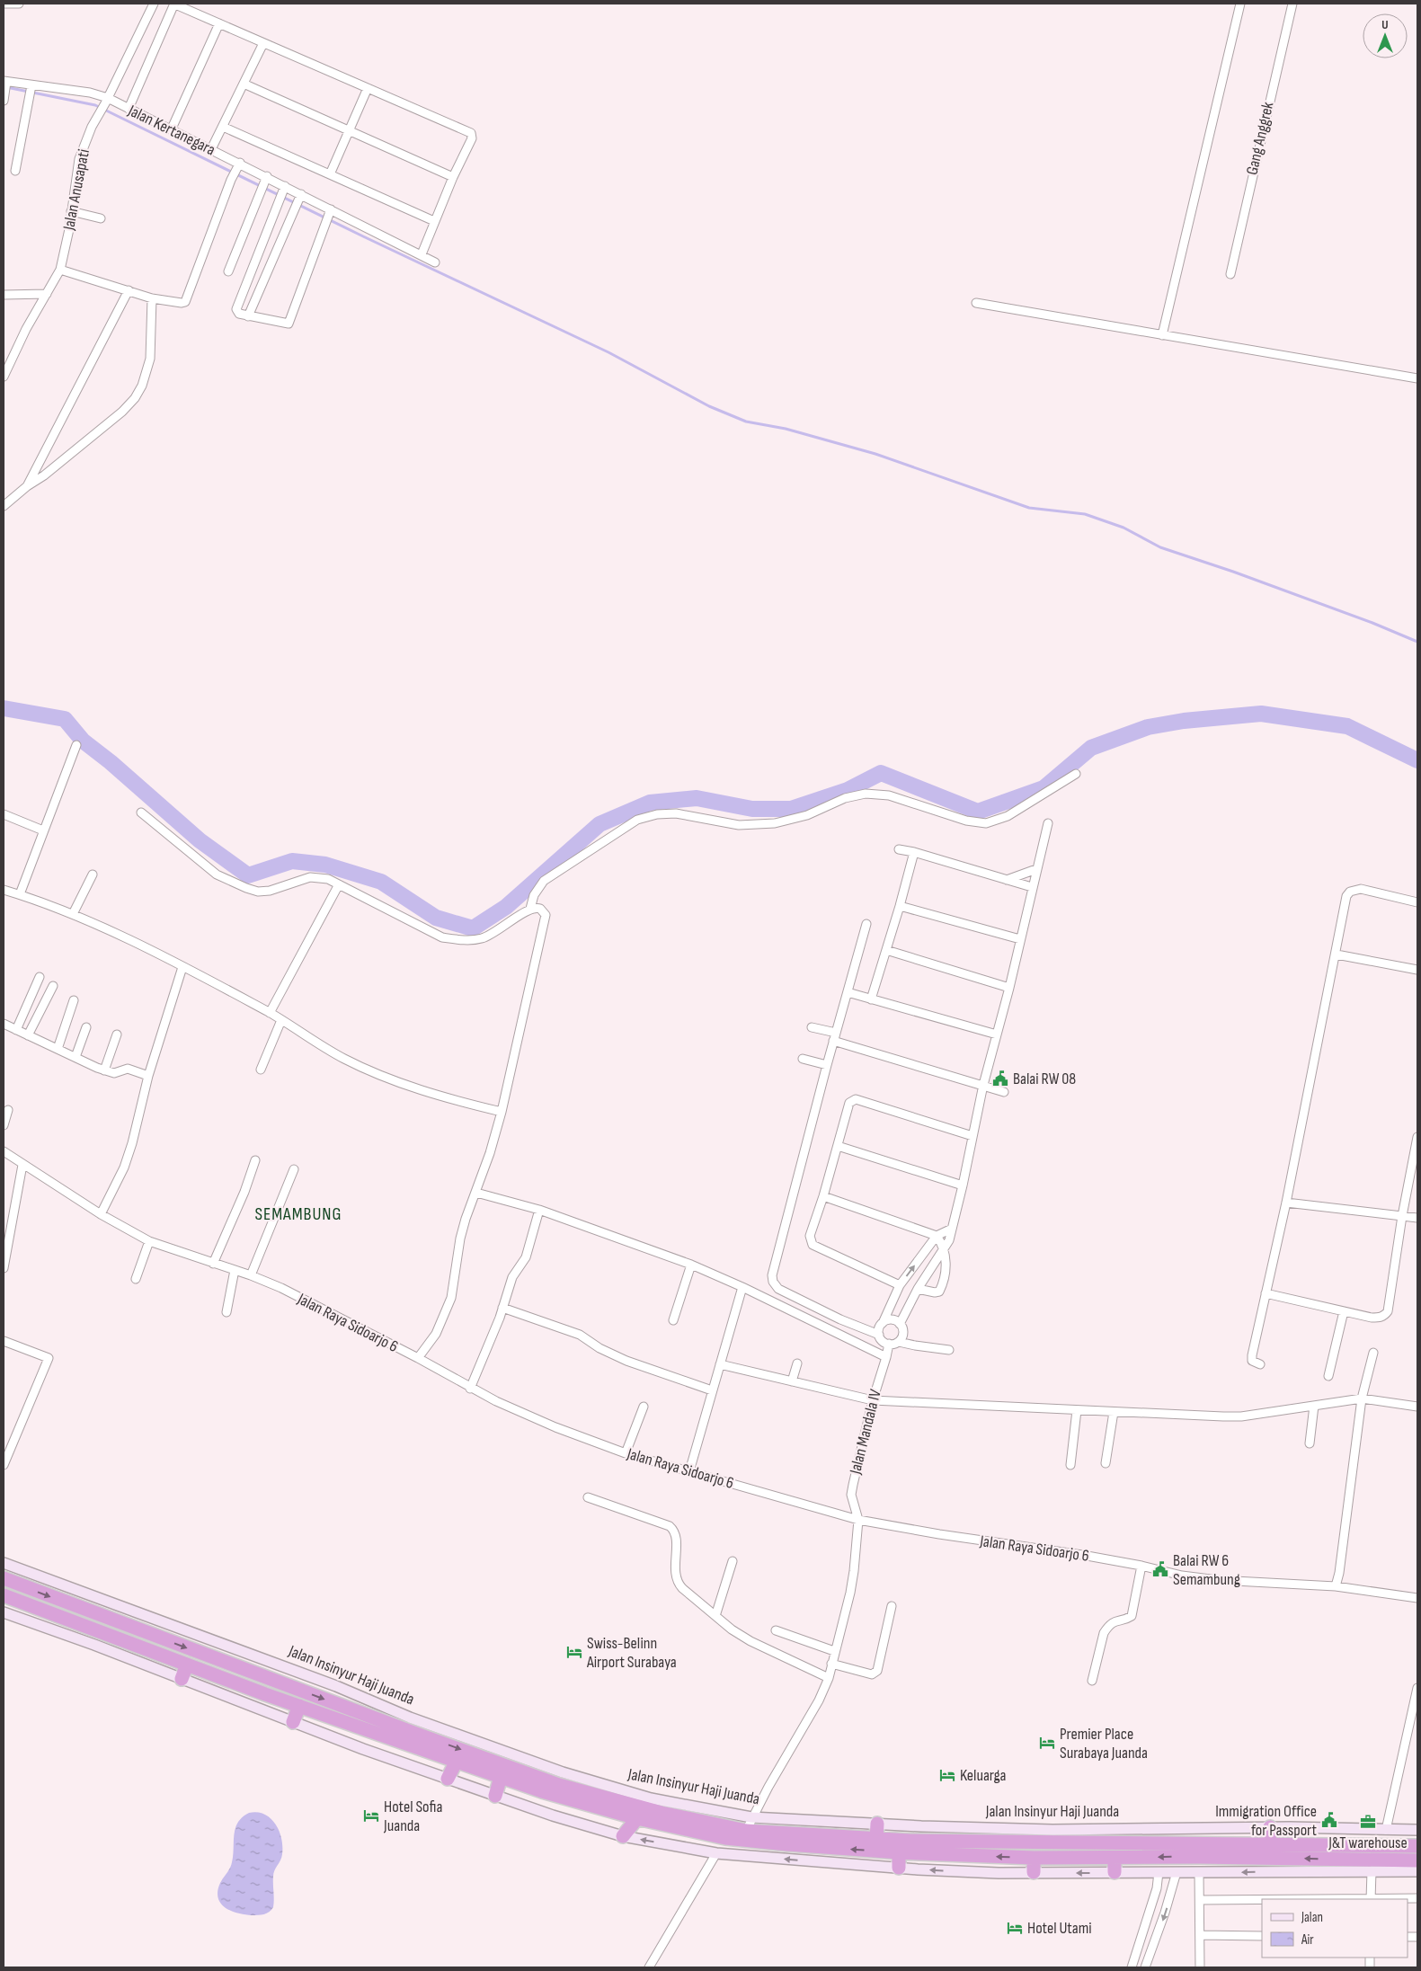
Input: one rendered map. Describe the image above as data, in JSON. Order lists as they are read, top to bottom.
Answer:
{
  "streets": {
    "highway": ["Jalan Insinyur Haji Juanda"],
    "street": [
      "Jalan Kertanegara",
      "Gang Anggrek",
      "Jalan Anusapati",
      "Jalan Raya Sidoarjo 6",
      "Jalan Mandala IV"
    ]
  },
  "crossings": [
    ["Jalan Kertanegara", "Jalan Anusapati"],
    ["Jalan Raya Sidoarjo 6", "Jalan Mandala IV"],
    ["Jalan Mandala IV", "Jalan Insinyur Haji Juanda"]
  ],
  "districts": ["SEMAMBUNG"],
  "places": {
    "public building": ["Balai RW 08", "Balai RW 6 Semambung", "Immigration Office for Passport"],
    "hotel": [
      "Swiss-Belinn Airport Surabaya",
      "Premier Place Surabaya Juanda",
      "Keluarga",
      "Hotel Sofia Juanda",
      "Hotel Utami"
    ],
    "office": ["J&T warehouse"]
  },
  "legend": ["Jalan", "Air"],
  "north": "top"
}
